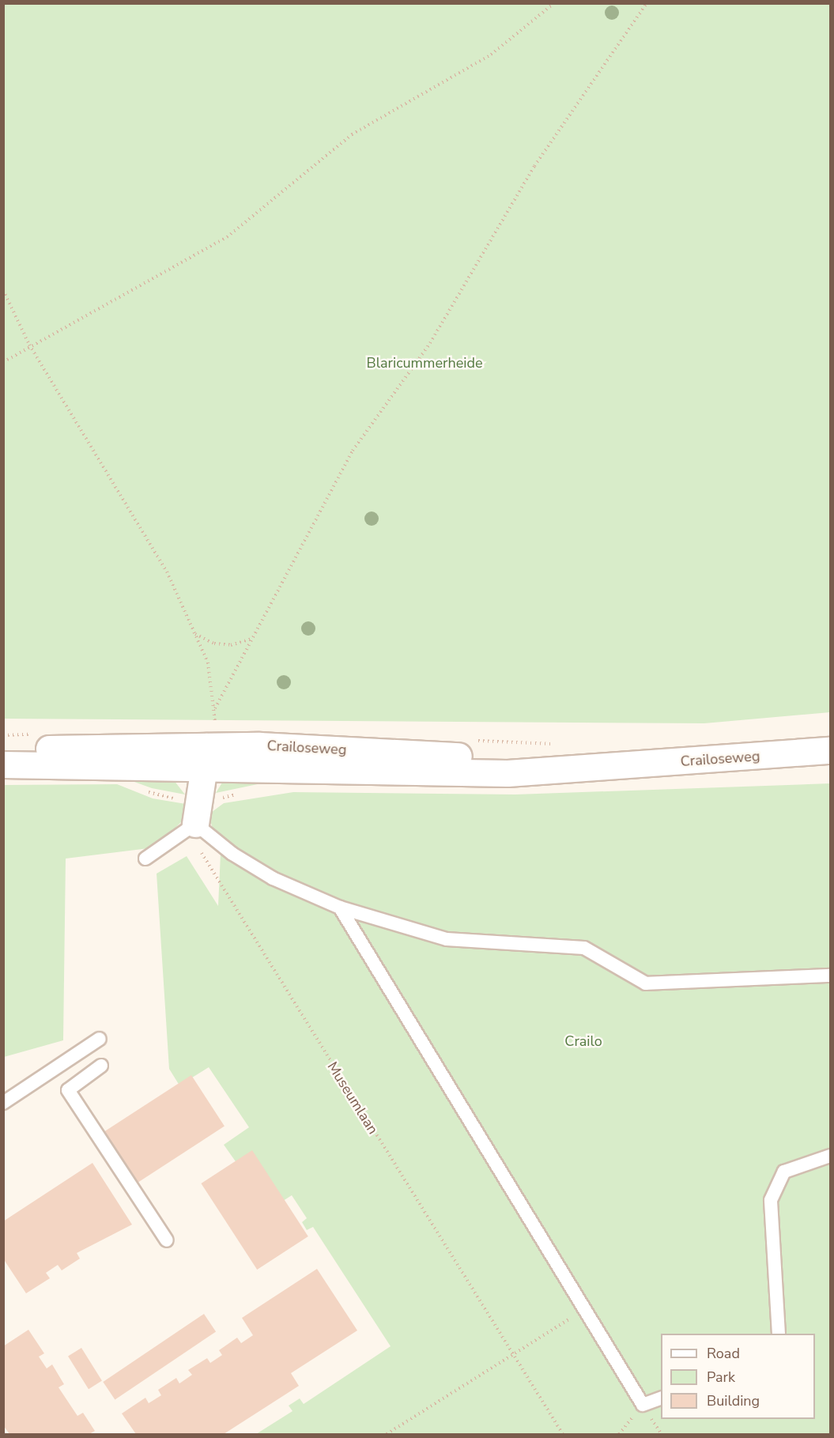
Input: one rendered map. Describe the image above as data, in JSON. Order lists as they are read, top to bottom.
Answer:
{
  "streets": {
    "main road": ["Crailoseweg"],
    "path": ["Museumlaan"]
  },
  "parks": ["Blaricummerheide", "Crailo"],
  "legend": ["Road", "Park", "Building"]
}
